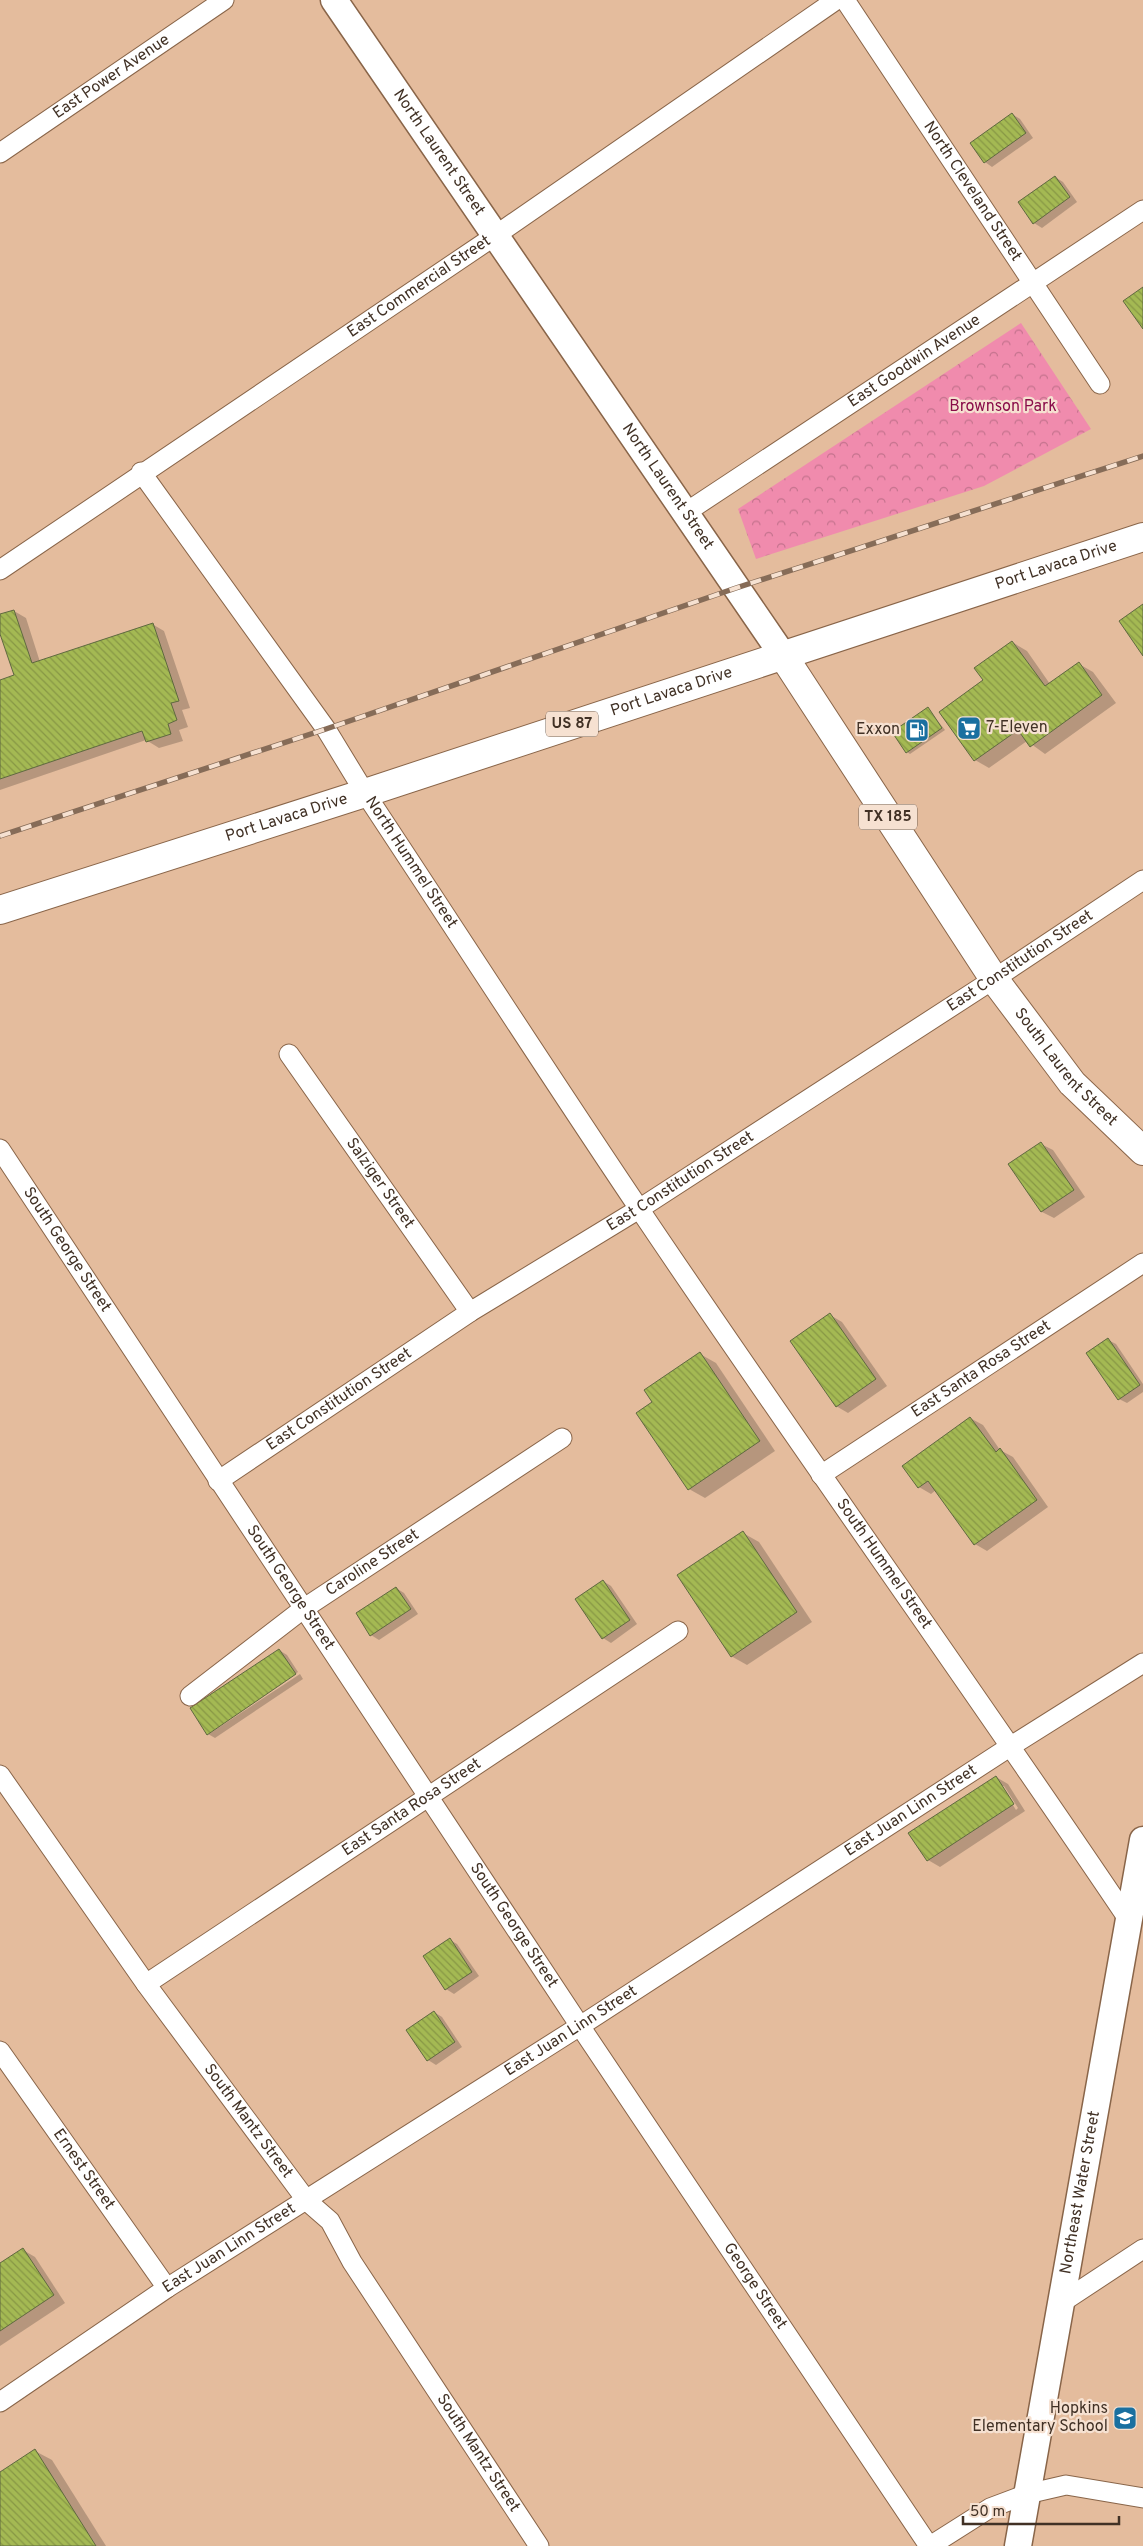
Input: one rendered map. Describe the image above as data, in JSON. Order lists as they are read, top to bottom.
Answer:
{
  "streets": {
    "main road": [
      "North Laurent Street",
      "Port Lavaca Drive",
      "US 87",
      "TX 185",
      "South Laurent Street",
      "Northeast Water Street"
    ],
    "street": [
      "East Power Avenue",
      "North Cleveland Street",
      "East Commercial Street",
      "East Goodwin Avenue",
      "North Hummel Street",
      "East Constitution Street",
      "Salziger Street",
      "South George Street",
      "East Santa Rosa Street",
      "Caroline Street",
      "South Hummel Street",
      "East Juan Linn Street",
      "South Mantz Street",
      "Ernest Street",
      "George Street"
    ]
  },
  "crossings": [
    ["North Laurent Street", "East Commercial Street"],
    ["North Laurent Street", "East Goodwin Avenue"],
    ["North Laurent Street", "Port Lavaca Drive"],
    ["North Laurent Street", "East Constitution Street"],
    ["North Laurent Street", "South Laurent Street"],
    ["North Cleveland Street", "East Goodwin Avenue"],
    ["East Commercial Street", "North Hummel Street"],
    ["Port Lavaca Drive", "North Hummel Street"],
    ["North Hummel Street", "East Constitution Street"],
    ["North Hummel Street", "South Hummel Street"],
    ["East Constitution Street", "South Laurent Street"],
    ["East Constitution Street", "Salziger Street"],
    ["East Constitution Street", "South George Street"],
    ["East Constitution Street", "South Hummel Street"],
    ["South George Street", "East Santa Rosa Street"],
    ["South George Street", "Caroline Street"],
    ["South George Street", "East Juan Linn Street"],
    ["South George Street", "George Street"],
    ["East Santa Rosa Street", "South Hummel Street"],
    ["East Santa Rosa Street", "South Mantz Street"],
    ["South Hummel Street", "East Juan Linn Street"],
    ["South Hummel Street", "Northeast Water Street"],
    ["East Juan Linn Street", "South Mantz Street"],
    ["East Juan Linn Street", "Ernest Street"],
    ["East Juan Linn Street", "George Street"]
  ],
  "parks": ["Brownson Park"],
  "places": {
    "supermarket": ["7-Eleven"],
    "fuel station": ["Exxon"],
    "school or university": ["Hopkins Elementary School"]
  },
  "scale_bar": "50 m"
}
